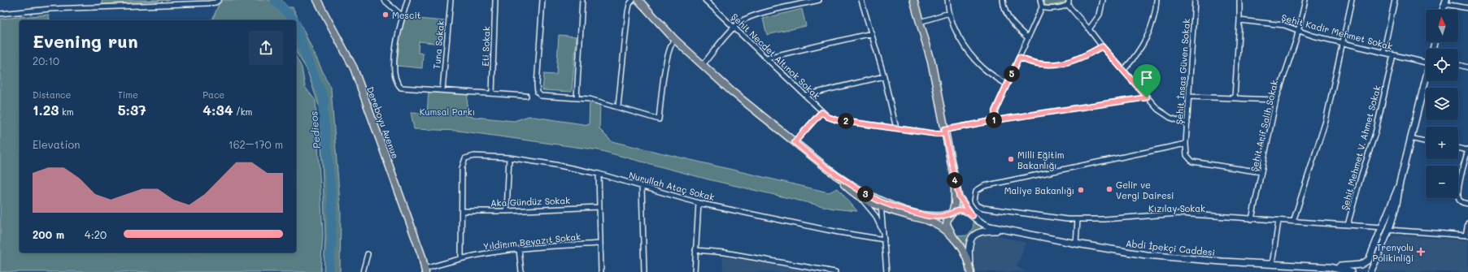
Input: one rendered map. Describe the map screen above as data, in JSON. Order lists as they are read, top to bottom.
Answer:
{
  "streets": {
    "main road": ["Dereboyu Avenue", "Abdi İpekçi Caddesi"],
    "street": [
      "Şehit Kadir Mehmet Sokak",
      "Tuna Sokak",
      "Eti Sokak",
      "Şehit Necdet Altınok Sokak",
      "Şehit İnsas Güven Sokak",
      "Şehit Arif Salih Sokak",
      "Şehit Mehmet V. Ahmet Sokak",
      "Nurullah Ataç Sokak",
      "Aka Gündüz Sokak",
      "Kızılay Sokak",
      "Yıldirım Beyazıt Sokak"
    ]
  },
  "crossings": [
    ["Şehit Kadir Mehmet Sokak", "Şehit Arif Salih Sokak"],
    ["Şehit Kadir Mehmet Sokak", "Şehit Mehmet V. Ahmet Sokak"],
    ["Şehit İnsas Güven Sokak", "Şehit Arif Salih Sokak"],
    ["Şehit İnsas Güven Sokak", "Kızılay Sokak"],
    ["Dereboyu Avenue", "Yıldirım Beyazıt Sokak"],
    ["Şehit Arif Salih Sokak", "Kızılay Sokak"],
    ["Şehit Mehmet V. Ahmet Sokak", "Kızılay Sokak"],
    ["Nurullah Ataç Sokak", "Aka Gündüz Sokak"],
    ["Kızılay Sokak", "Abdi İpekçi Caddesi"]
  ],
  "water": ["Pedieos"],
  "parks": ["Kumsal Parkı"],
  "places": {
    "other": [
      "Mescit",
      "Milli Eğitim Bakanlığı",
      "Gelir ve Vergi Dairesi",
      "Maliye Bakanlığı"
    ],
    "health": ["Trenyolu Polikinliği"]
  },
  "north": "top",
  "page": {
    "map_buttons": ["+", "−"],
    "heading": ["Evening run", "20:10"],
    "pins": [
      "5",
      "1",
      "2",
      "4",
      "3"
    ],
    "stats": [
      ["Distance", "1.23 km"],
      ["Time", "5:37"],
      ["Pace", "4:34 /km"]
    ],
    "chart": ["Elevation", "162–170 m"],
    "list": [
      {
        "name": "200 m",
        "note": "4:20"
      }
    ]
  }
}
